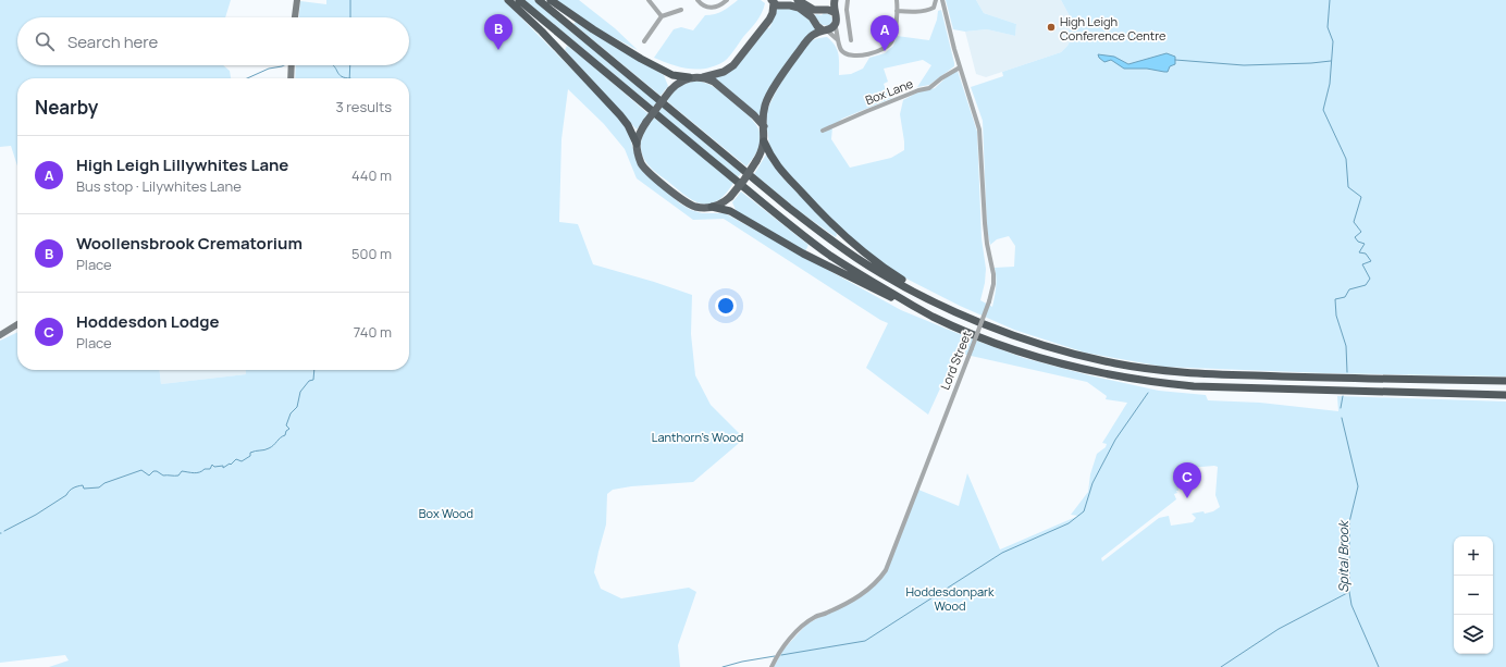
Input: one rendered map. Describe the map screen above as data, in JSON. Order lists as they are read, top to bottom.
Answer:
{
  "streets": {
    "street": ["Box Lane", "Lord Street"]
  },
  "crossings": [
    ["Box Lane", "Lord Street"]
  ],
  "water": ["Spital Brook"],
  "parks": ["Lanthorn's Wood", "Box Wood", "Hoddesdonpark Wood"],
  "places": ["High Leigh Conference Centre"],
  "page": {
    "pins": ["B", "A", "C"],
    "search": "Search here",
    "heading": ["Nearby", "3 results"],
    "list": [
      {
        "mark": "A",
        "name": "High Leigh Lillywhites Lane",
        "note": "Bus stop · Lilywhites Lane",
        "value": "440 m"
      },
      {
        "mark": "B",
        "name": "Woollensbrook Crematorium",
        "note": "Place",
        "value": "500 m"
      },
      {
        "mark": "C",
        "name": "Hoddesdon Lodge",
        "note": "Place",
        "value": "740 m"
      }
    ],
    "map_buttons": ["+", "−"]
  }
}
